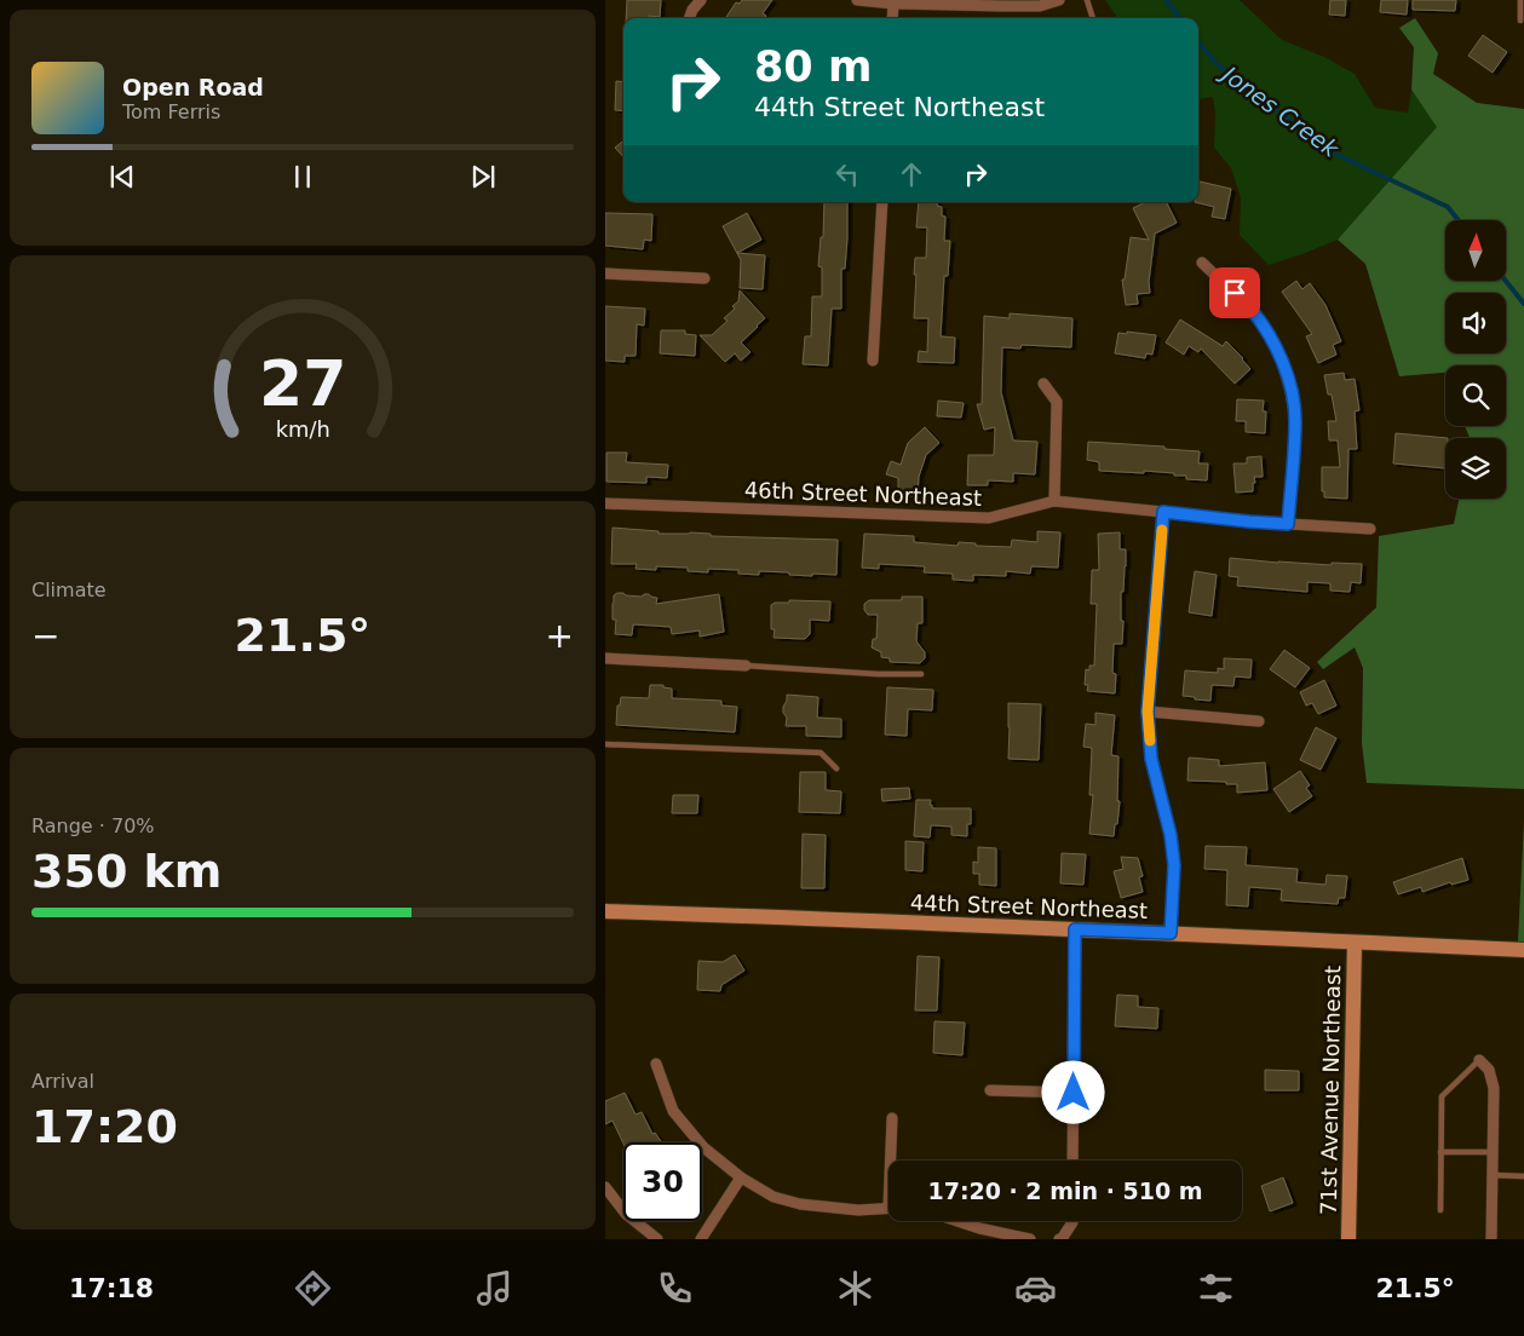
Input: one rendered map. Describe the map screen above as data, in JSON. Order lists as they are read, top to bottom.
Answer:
{
  "streets": {
    "street": ["46th Street Northeast", "44th Street Northeast", "71st Avenue Northeast"]
  },
  "crossings": [
    ["44th Street Northeast", "71st Avenue Northeast"]
  ],
  "water": ["Jones Creek"],
  "north": "top",
  "page": {
    "turn": ["80 m", "44th Street Northeast"],
    "song": ["Open Road", "Tom Ferris"],
    "tile": [
      "Climate",
      ["Range · 70%", "350 km"],
      ["Arrival", "17:20"]
    ],
    "heat": ["−", "21.5°", "+"],
    "limit": "30",
    "trip": "17:20 · 2 min · 510 m",
    "tabs": ["17:18", "21.5°"],
    "gauge": ["27", "km/h"]
  }
}
